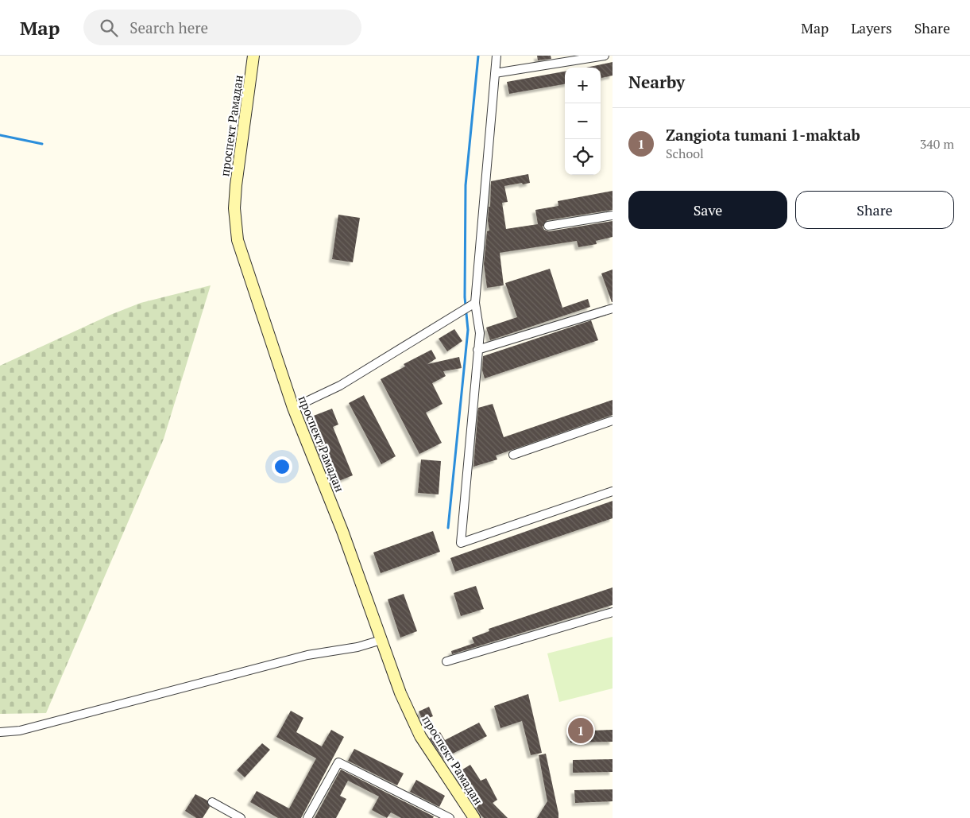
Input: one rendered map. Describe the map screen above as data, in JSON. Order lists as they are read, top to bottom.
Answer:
{
  "streets": {
    "main road": ["проспект Рамадан"]
  },
  "page": {
    "header": "Map",
    "search": "Search here",
    "nav": ["Map", "Layers", "Share"],
    "heading": "Nearby",
    "map_buttons": ["+", "−"],
    "list": [
      {
        "mark": "1",
        "name": "Zangiota tumani 1-maktab",
        "note": "School",
        "value": "340 m"
      }
    ],
    "buttons": ["Save", "Share"],
    "pins": "1"
  }
}
